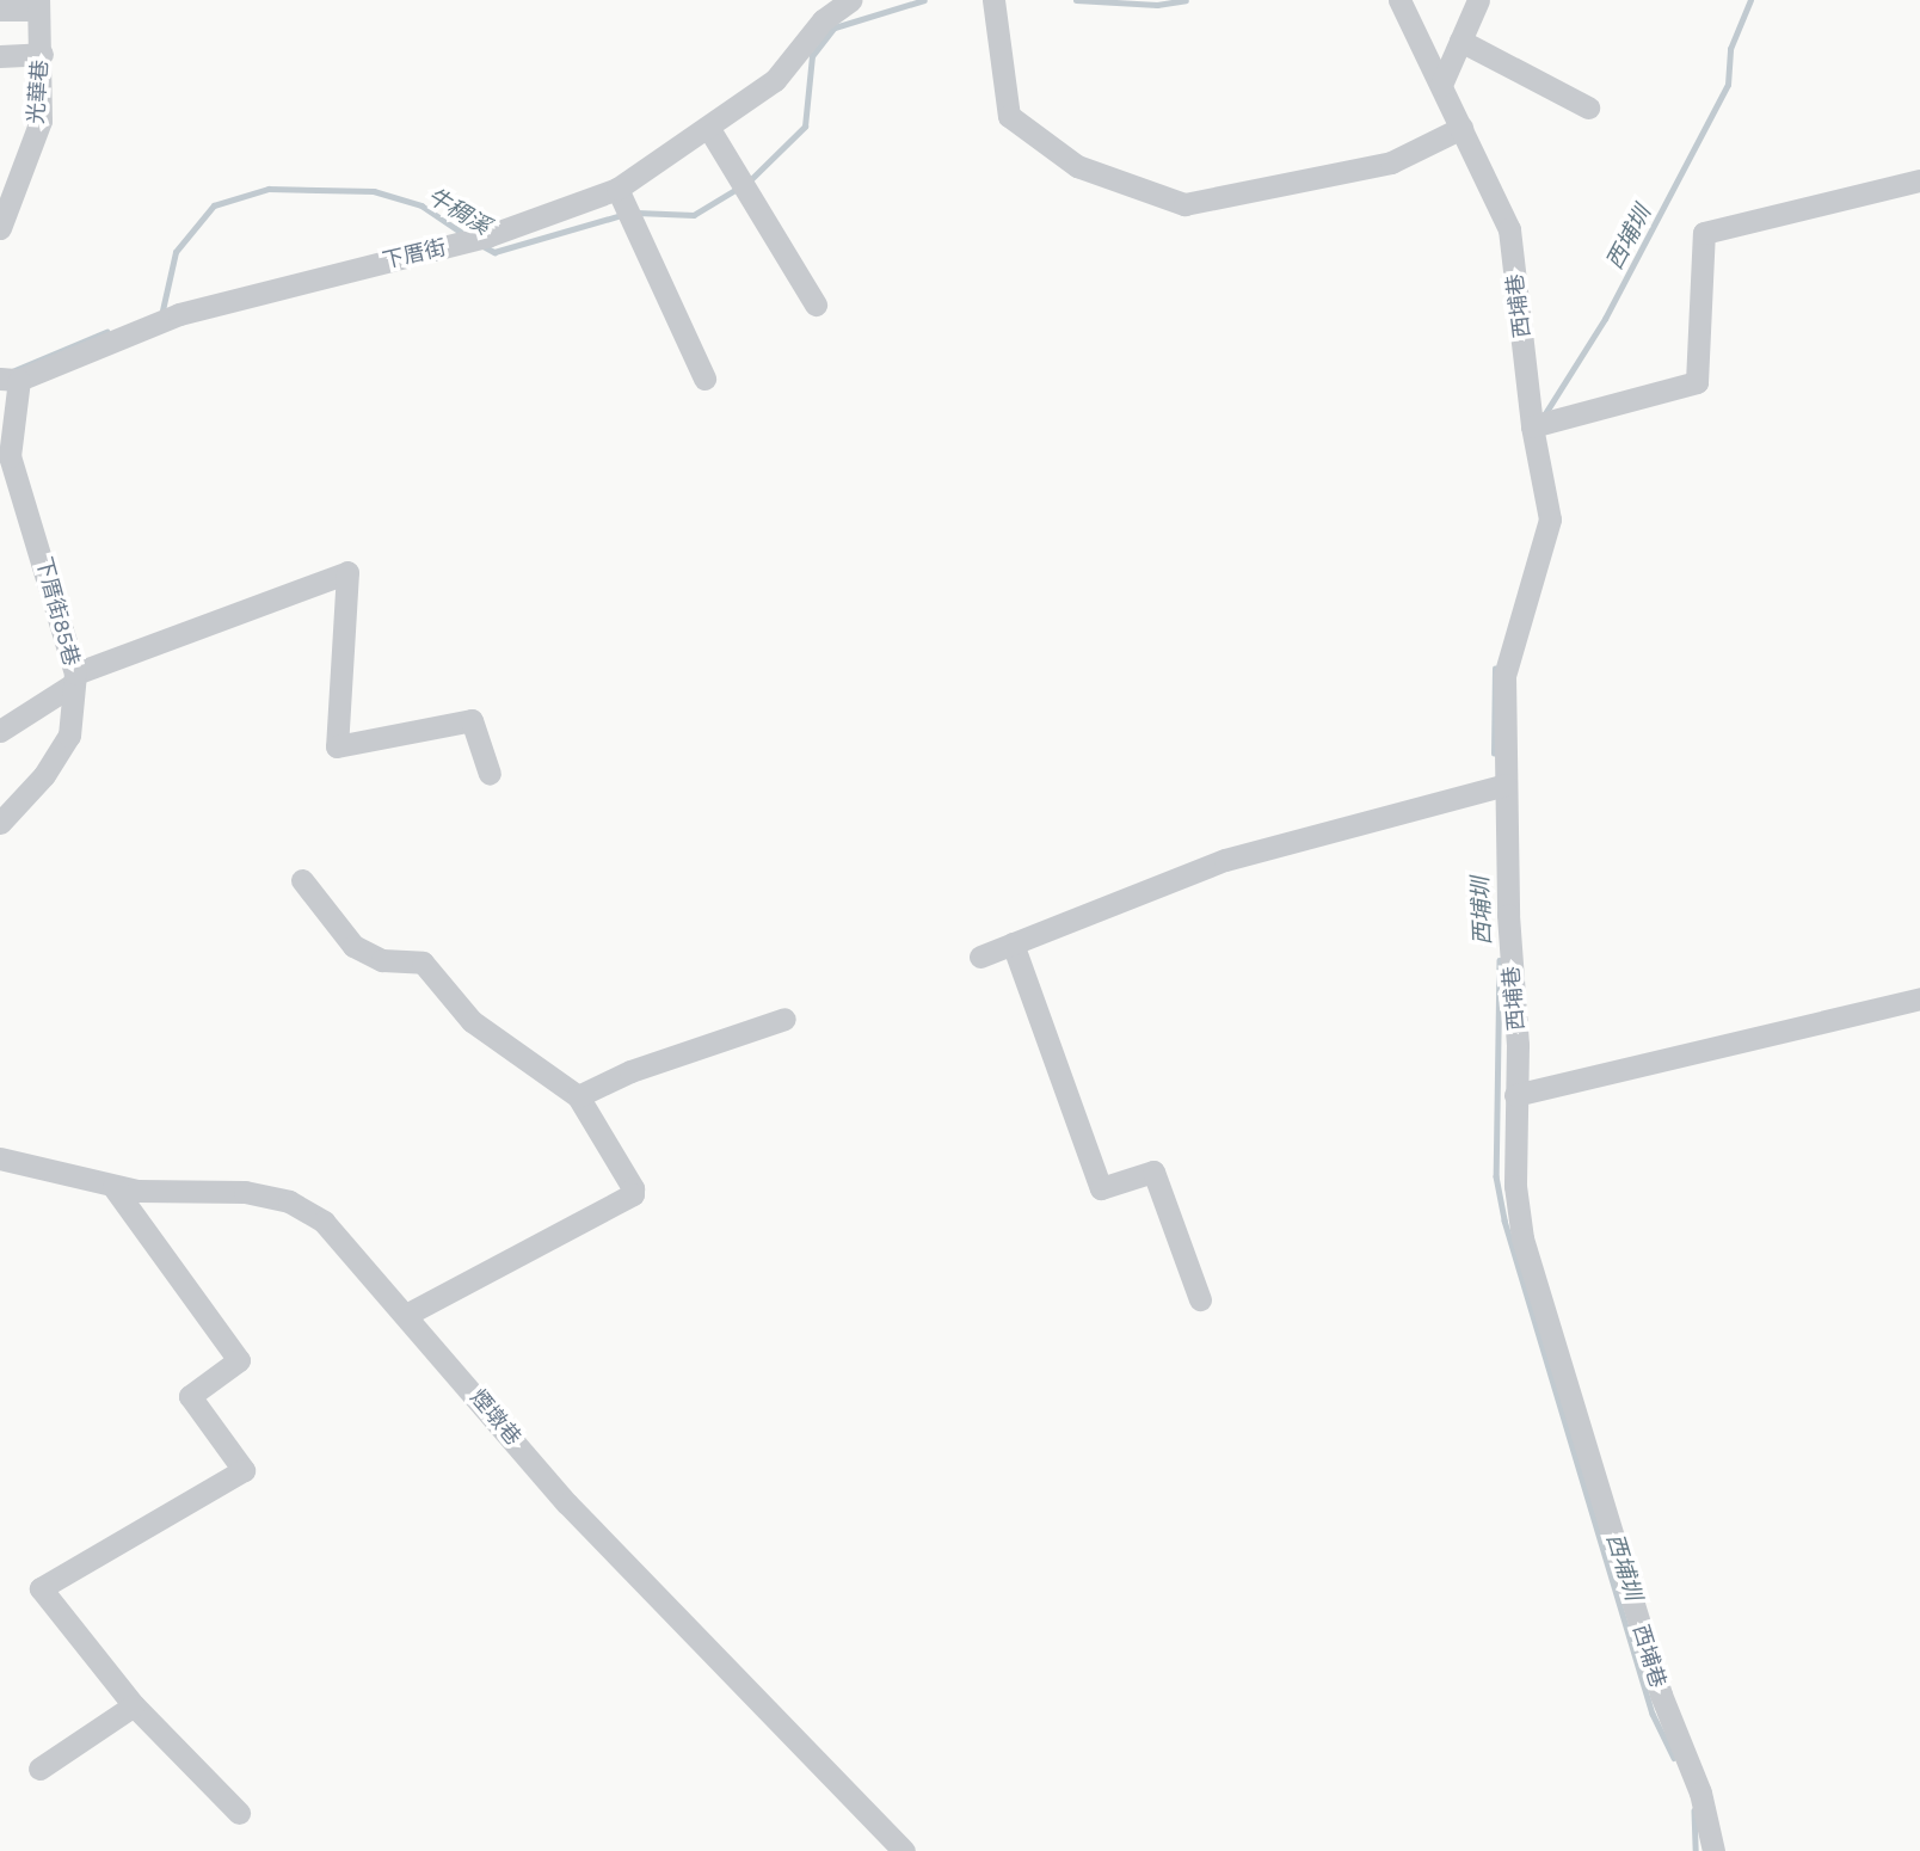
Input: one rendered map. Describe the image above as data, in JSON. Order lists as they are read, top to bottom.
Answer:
{
  "streets": {
    "street": [
      "光華巷",
      "下厝街",
      "西埔巷",
      "下厝街85巷",
      "煙墩巷"
    ]
  },
  "crossings": [
    ["下厝街", "下厝街85巷"]
  ],
  "water": ["牛稠溪", "西埔圳"]
}
